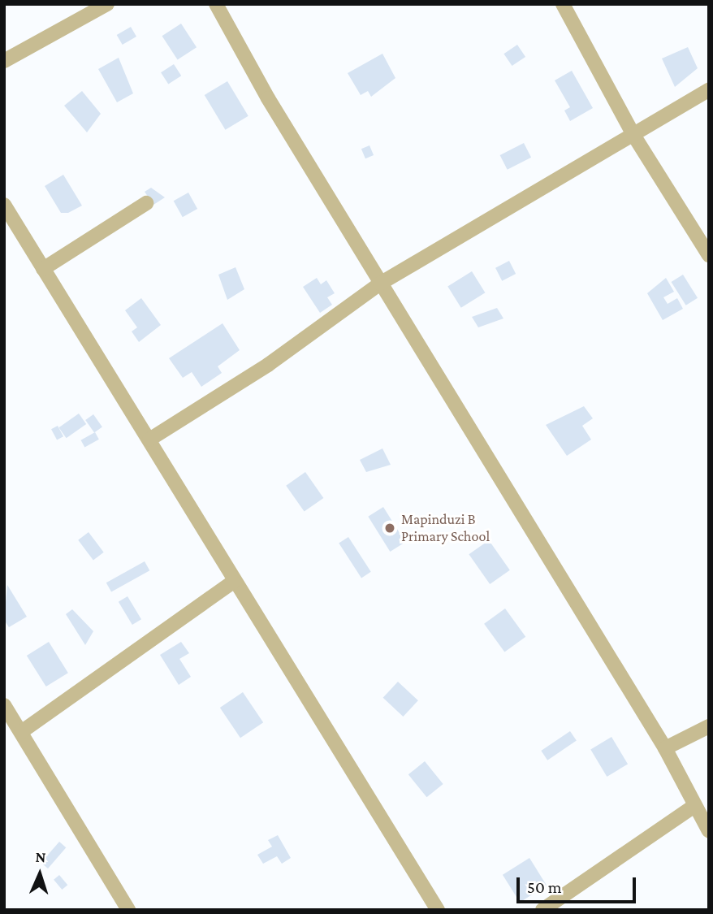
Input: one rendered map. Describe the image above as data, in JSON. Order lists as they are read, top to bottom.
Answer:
{
  "places": ["Mapinduzi B Primary School"],
  "scale_bar": "50 m",
  "north": "top"
}
